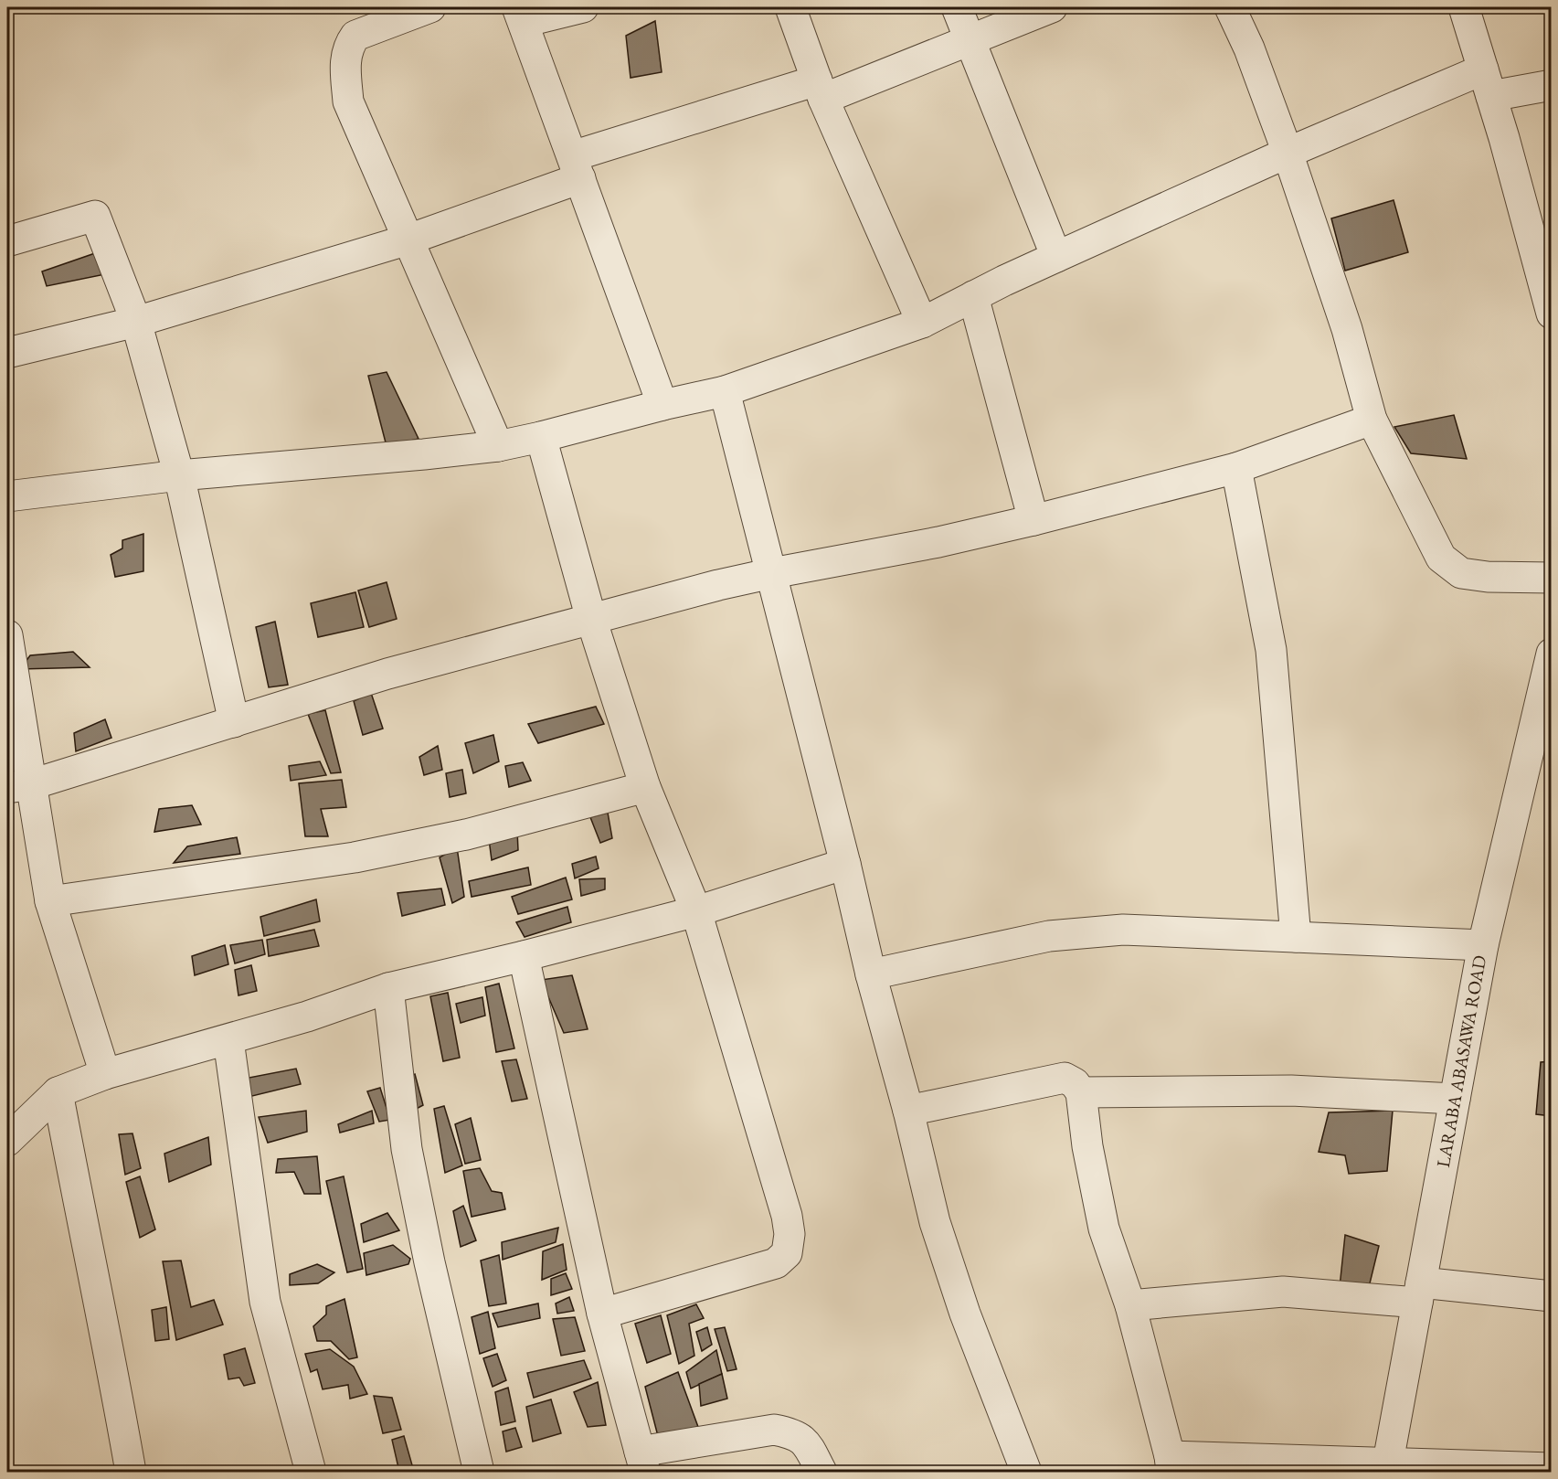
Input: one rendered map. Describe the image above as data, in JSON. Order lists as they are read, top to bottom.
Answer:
{
  "streets": {
    "street": ["LARABA ABASAWA ROAD"]
  }
}
